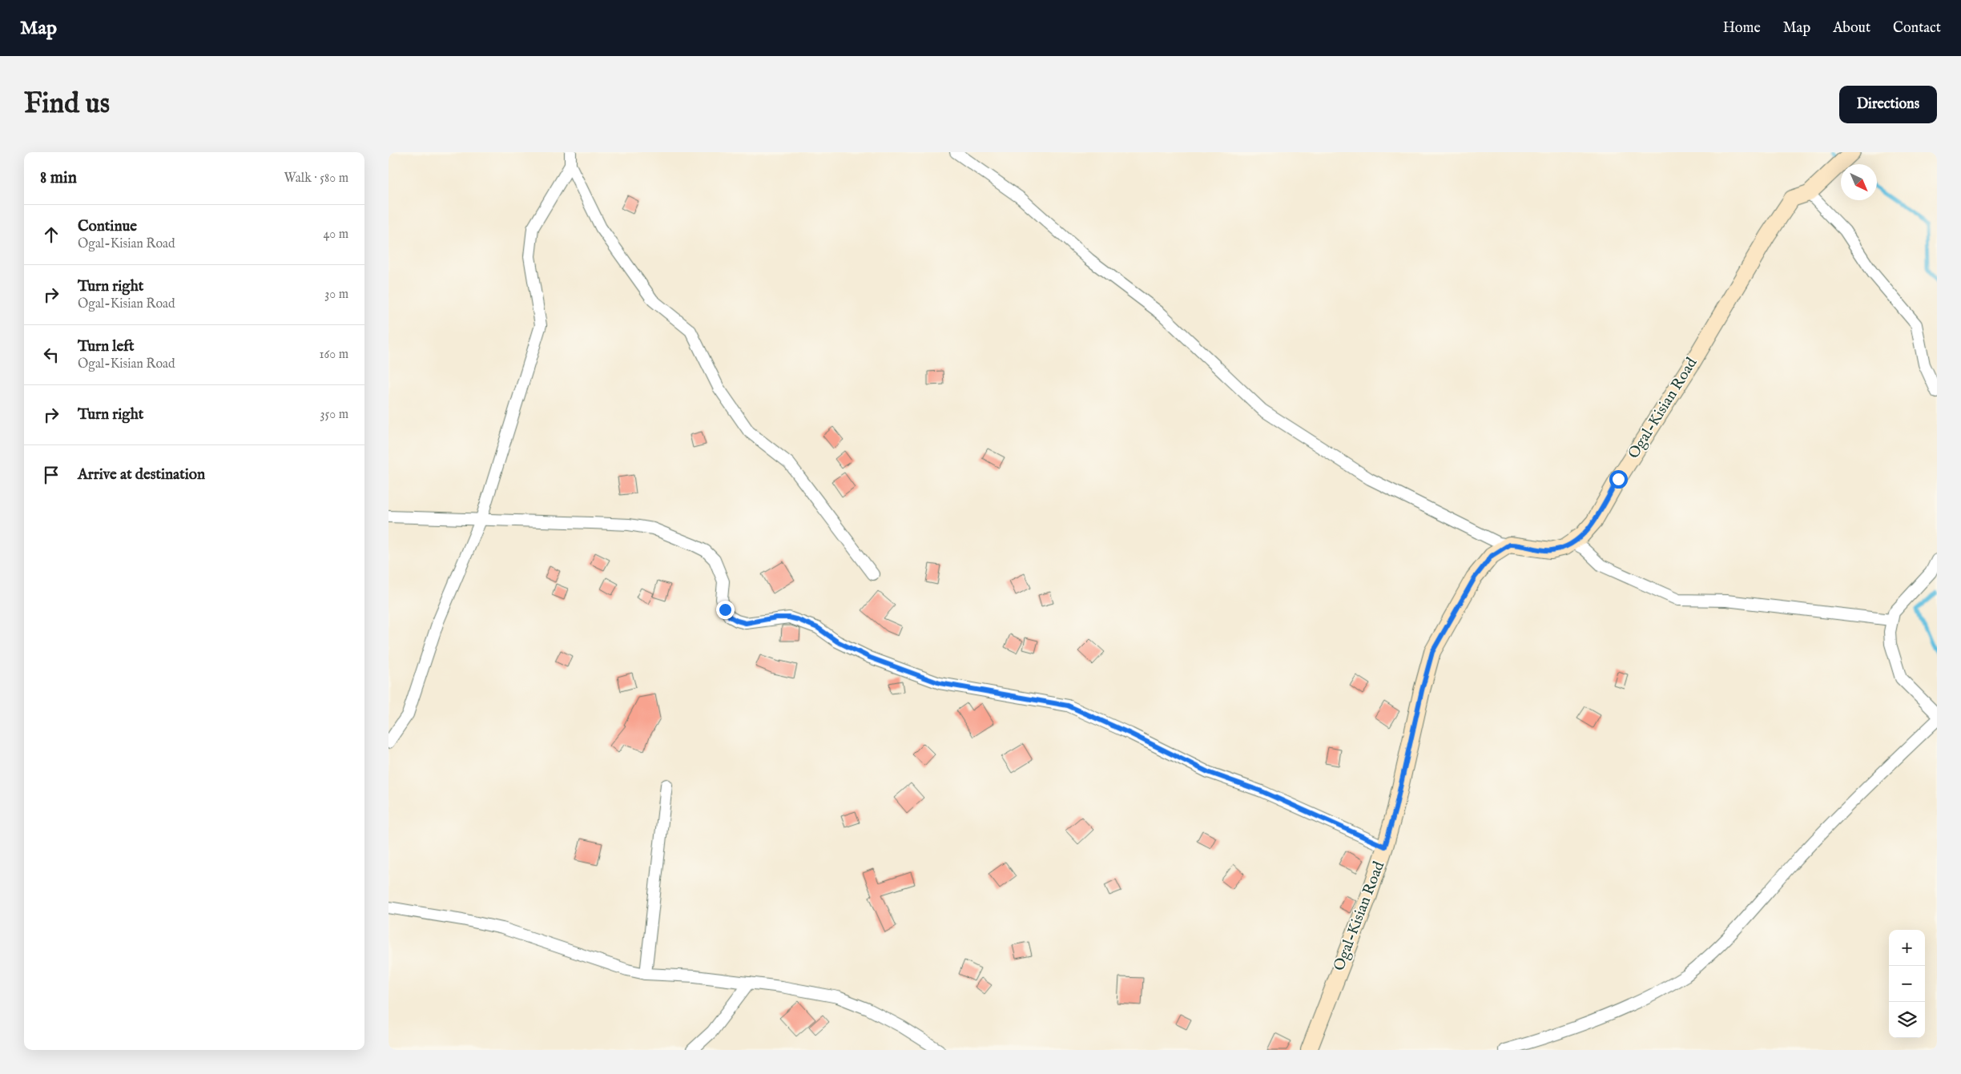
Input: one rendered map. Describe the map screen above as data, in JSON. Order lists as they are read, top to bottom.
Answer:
{
  "streets": {
    "main road": ["Ogal-Kisian Road"]
  },
  "north": "bottom right",
  "page": {
    "header": "Map",
    "nav": [
      "Home",
      "Map",
      "About",
      "Contact"
    ],
    "buttons": "Directions",
    "title": "Find us",
    "heading": ["8 min", "Walk · 580 m"],
    "list": [
      ["Continue", "Ogal-Kisian Road", "40 m"],
      ["Turn right", "Ogal-Kisian Road", "30 m"],
      ["Turn left", "Ogal-Kisian Road", "160 m"],
      ["Turn right", "350 m"],
      "Arrive at destination"
    ],
    "map_buttons": ["+", "−"]
  }
}
